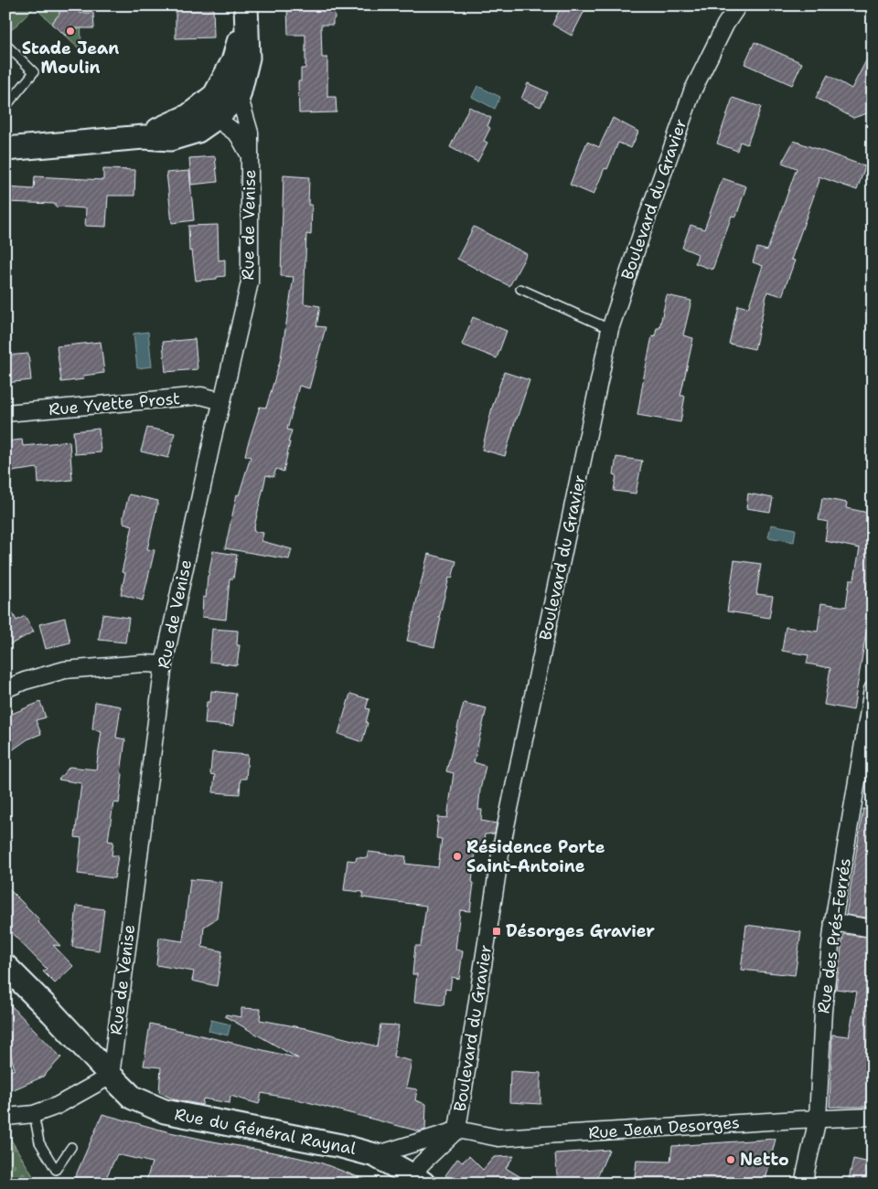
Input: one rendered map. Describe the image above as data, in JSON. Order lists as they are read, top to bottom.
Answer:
{
  "streets": {
    "main road": ["Rue de Venise", "Rue du Général Raynal"],
    "street": [
      "Boulevard du Gravier",
      "Rue Yvette Prost",
      "Rue des Prés-Ferrés",
      "Rue Jean Desorges"
    ]
  },
  "crossings": [
    ["Boulevard du Gravier", "Rue Jean Desorges"],
    ["Boulevard du Gravier", "Rue du Général Raynal"],
    ["Rue de Venise", "Rue Yvette Prost"],
    ["Rue de Venise", "Rue du Général Raynal"],
    ["Rue des Prés-Ferrés", "Rue Jean Desorges"]
  ],
  "places": {
    "other": ["Stade Jean Moulin", "Résidence Porte Saint-Antoine", "Netto"],
    "transit": ["Désorges Gravier"]
  }
}
